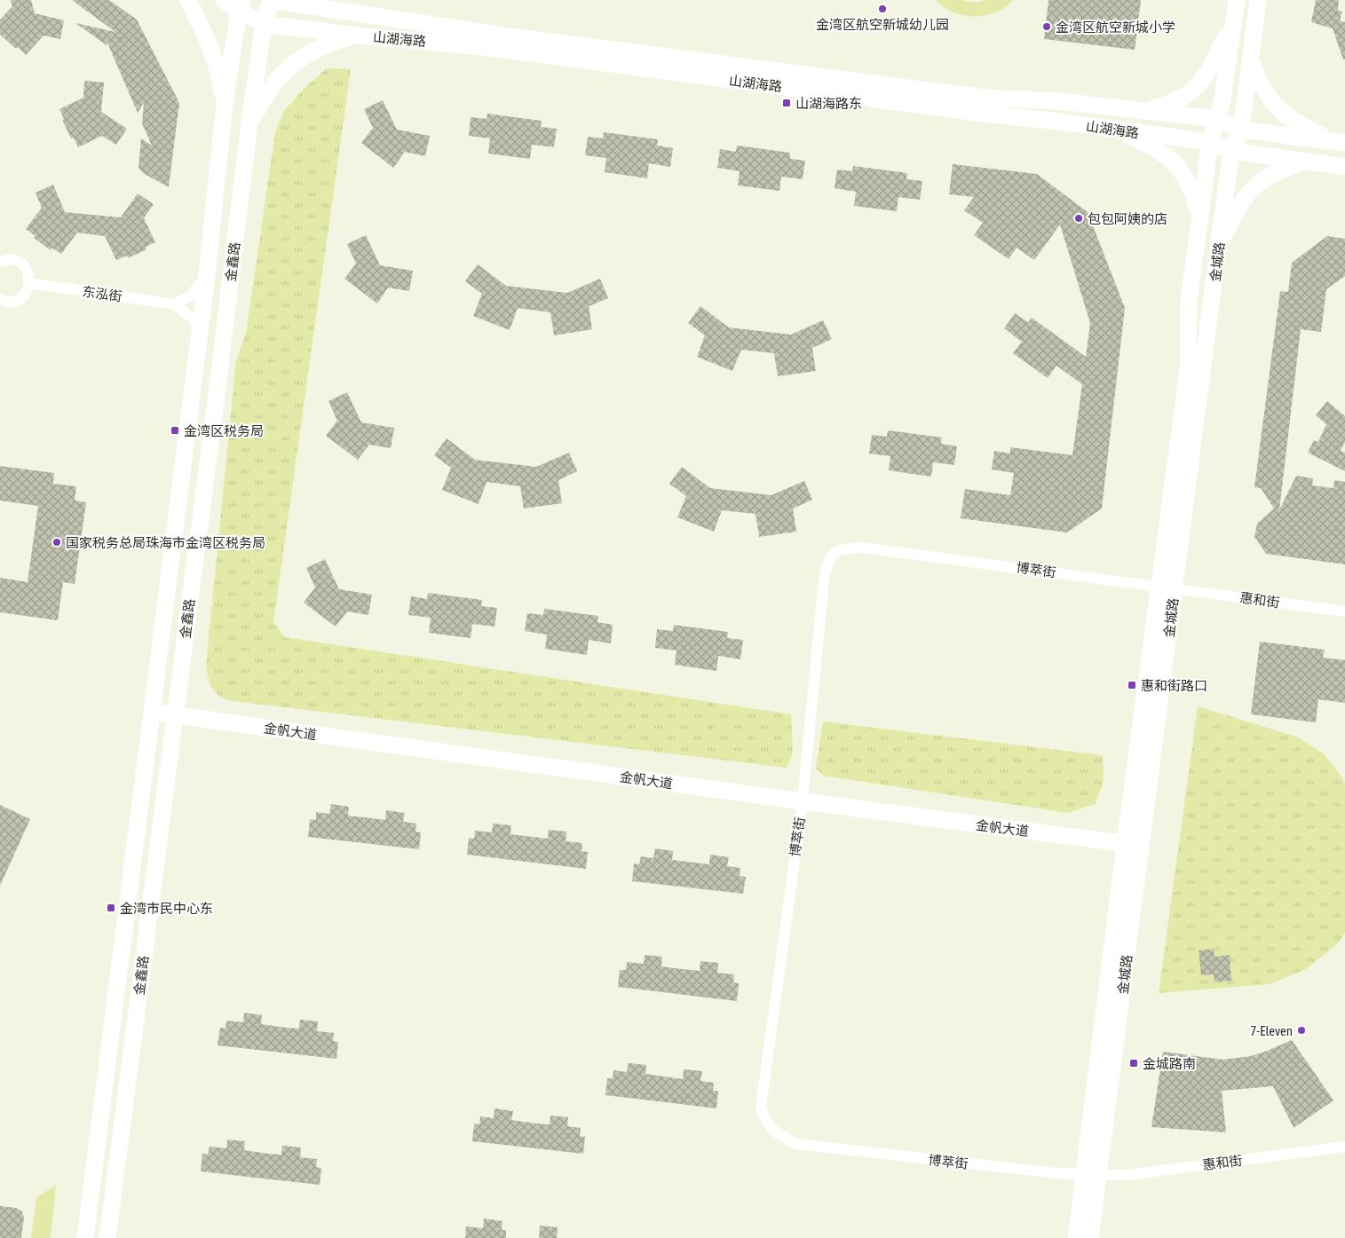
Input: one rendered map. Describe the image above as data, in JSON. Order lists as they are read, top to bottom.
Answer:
{
  "streets": {
    "street": [
      "山湖海路",
      "金鑫路",
      "金城路",
      "东泓街",
      "博萃街",
      "惠和街",
      "金帆大道"
    ]
  },
  "crossings": [
    ["山湖海路", "金鑫路"],
    ["山湖海路", "金城路"],
    ["金鑫路", "金帆大道"],
    ["金城路", "博萃街"],
    ["金城路", "惠和街"],
    ["金城路", "金帆大道"],
    ["博萃街", "惠和街"],
    ["博萃街", "金帆大道"]
  ],
  "places": {
    "other": [
      "金湾区航空新城幼儿园",
      "金湾区航空新城小学",
      "包包阿姨的店",
      "国家税务总局珠海市金湾区税务局",
      "7-Eleven"
    ],
    "transit": [
      "山湖海路东",
      "金湾区税务局",
      "惠和街路口",
      "金湾市民中心东",
      "金城路南"
    ]
  }
}
